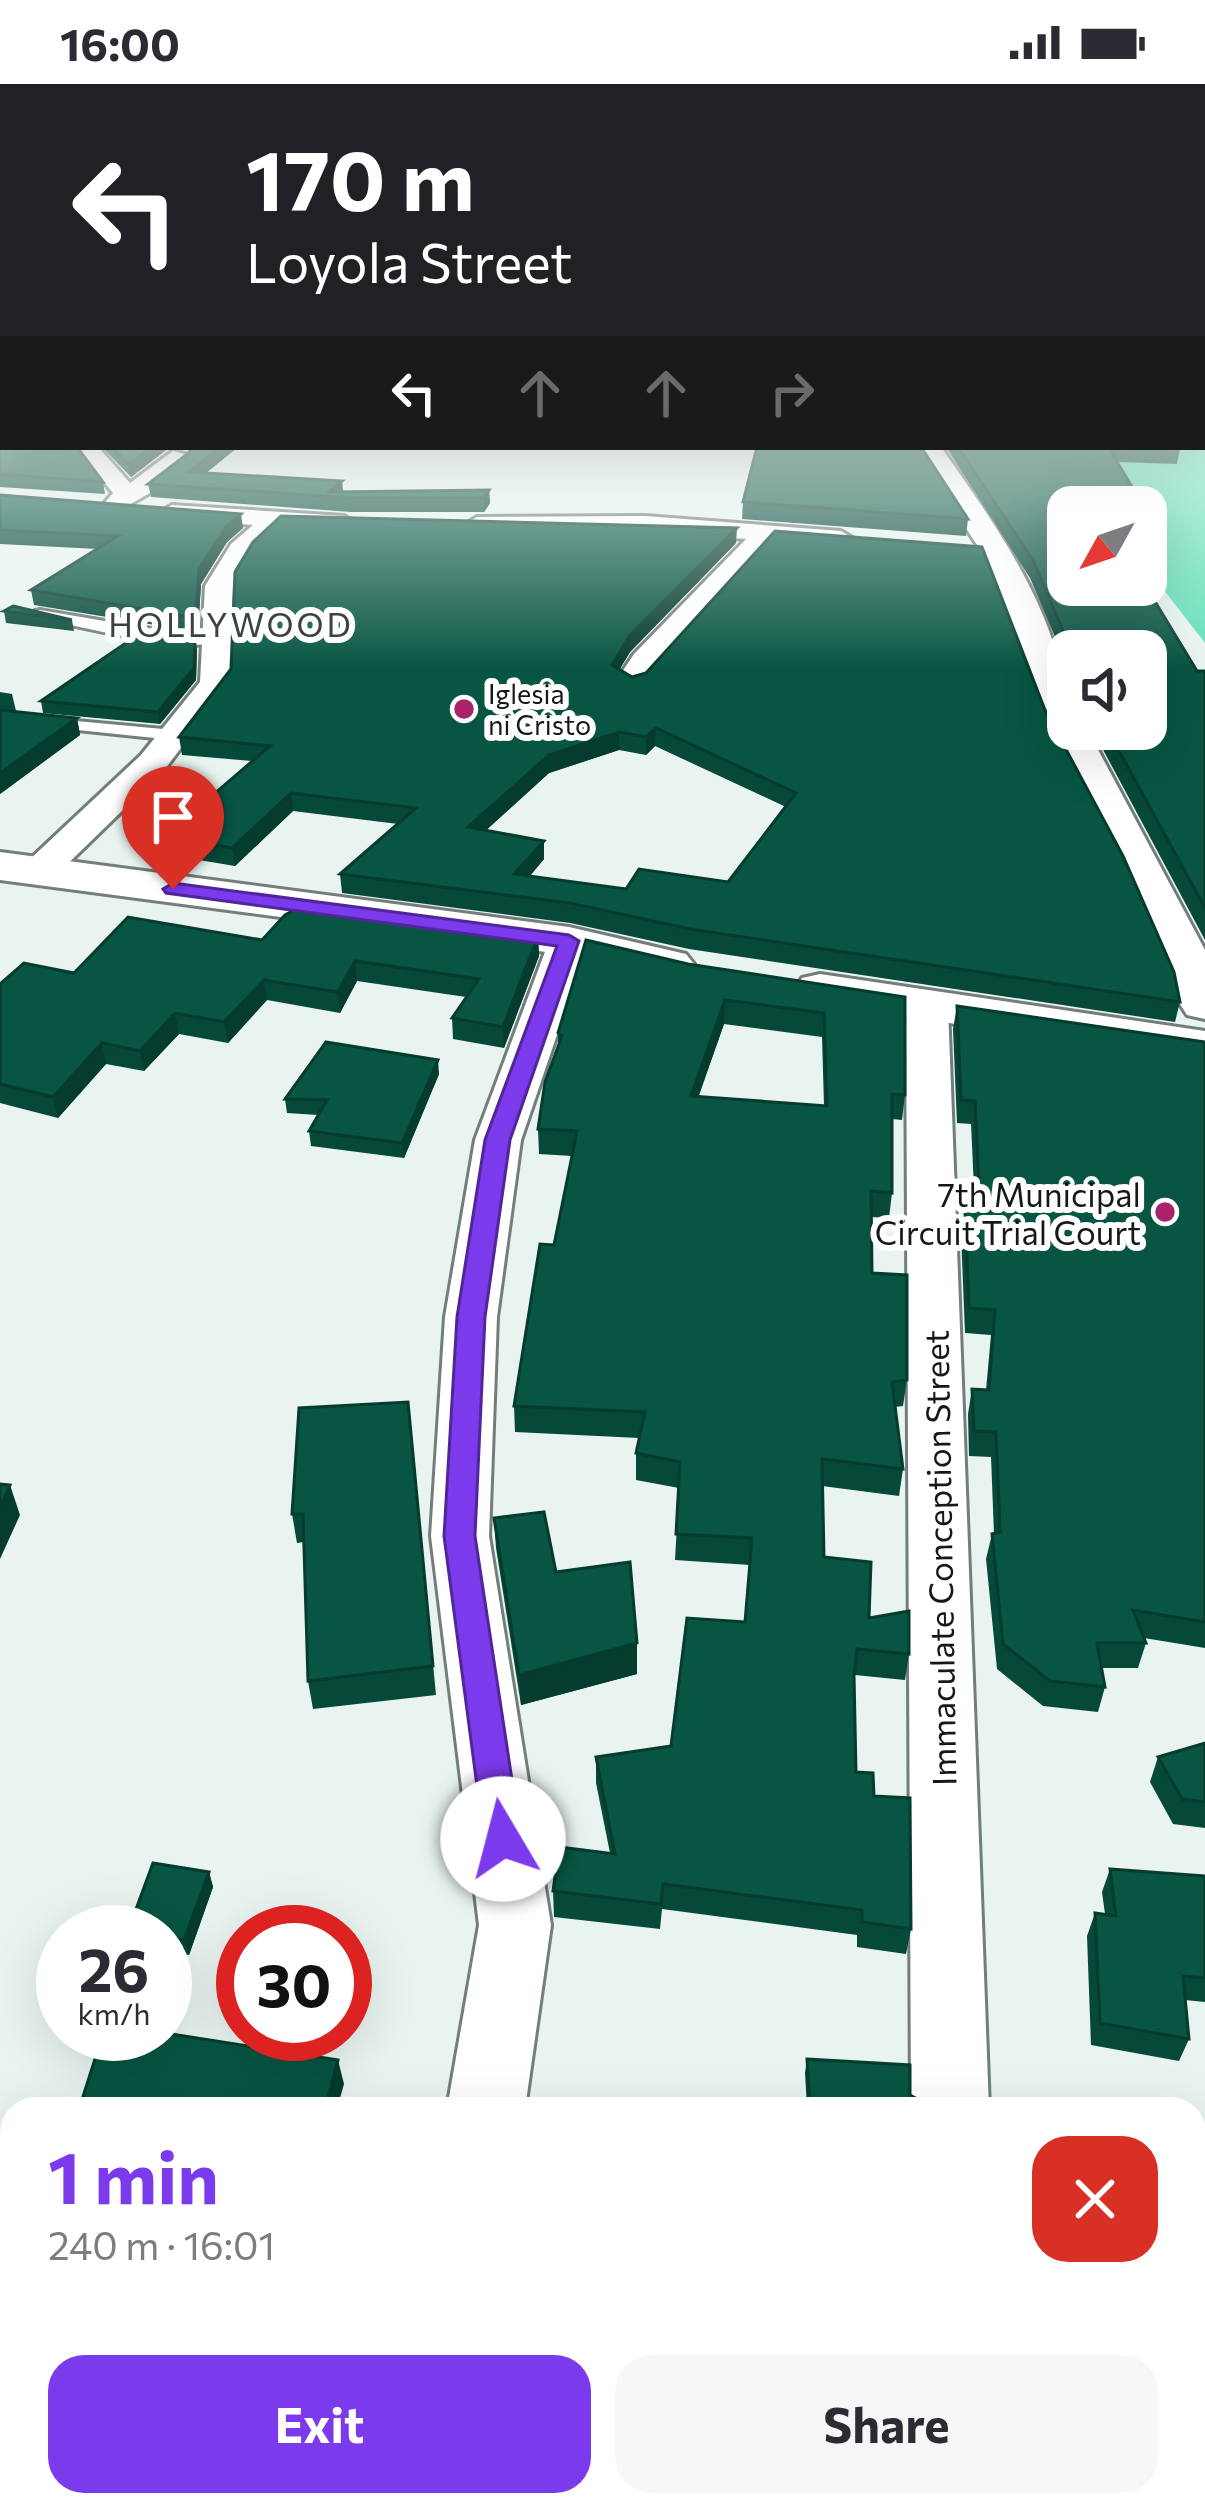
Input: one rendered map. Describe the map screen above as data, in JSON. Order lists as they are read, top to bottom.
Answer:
{
  "streets": {
    "street": ["Immaculate Conception Street"]
  },
  "districts": ["HOLLYWOOD"],
  "places": ["Iglesia ni Cristo", "7th Municipal Circuit Trial Court"],
  "north": "bottom left",
  "page": {
    "status": "16:00",
    "turn": ["170 m", "Loyola Street"],
    "speed": "26 km/h",
    "limit": "30",
    "heading": ["1 min", "240 m · 16:01"],
    "buttons": ["Exit", "Share"]
  }
}
